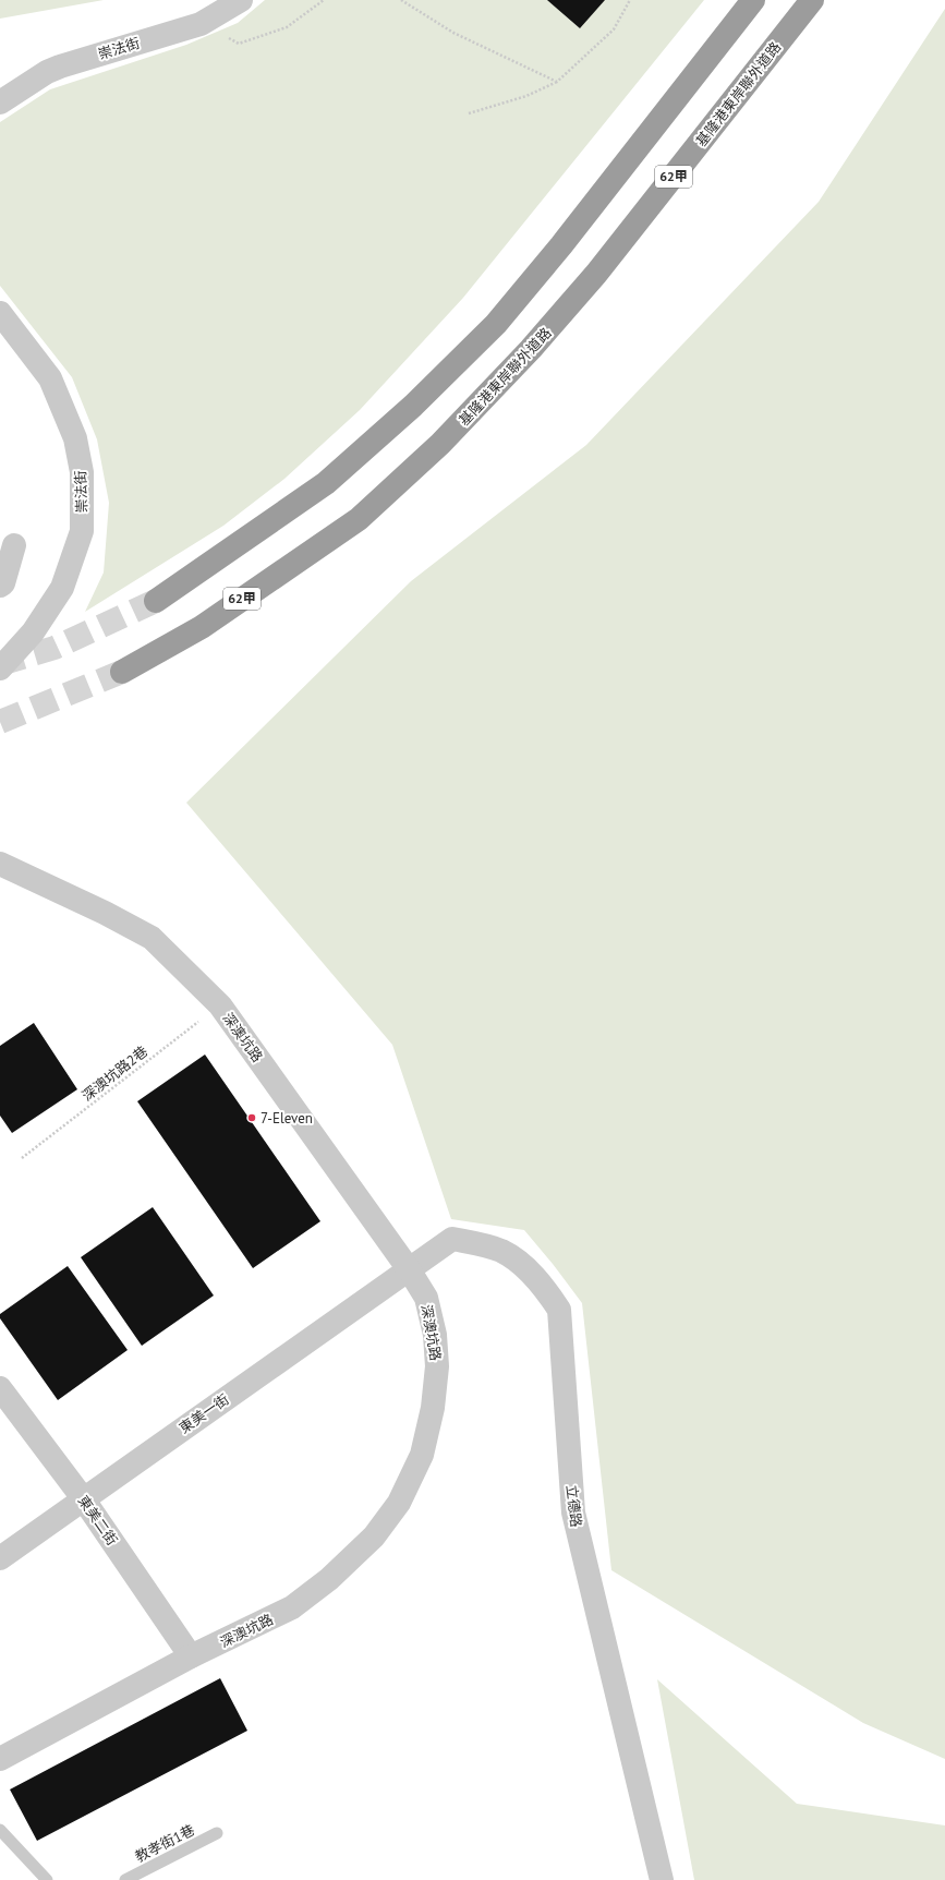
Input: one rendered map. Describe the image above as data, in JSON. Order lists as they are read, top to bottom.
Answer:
{
  "streets": {
    "highway": ["基隆港東岸聯外道路", "62甲"],
    "street": [
      "崇法街",
      "深澳坑路",
      "東美一街",
      "立德路",
      "東美二街"
    ],
    "lane": ["教孝街1巷"],
    "path": ["深澳坑路2巷"]
  },
  "crossings": [
    ["深澳坑路", "深澳坑路2巷"],
    ["深澳坑路", "東美一街"],
    ["深澳坑路", "立德路"],
    ["深澳坑路", "東美二街"],
    ["東美一街", "立德路"],
    ["東美一街", "東美二街"]
  ],
  "places": ["7-Eleven"]
}
